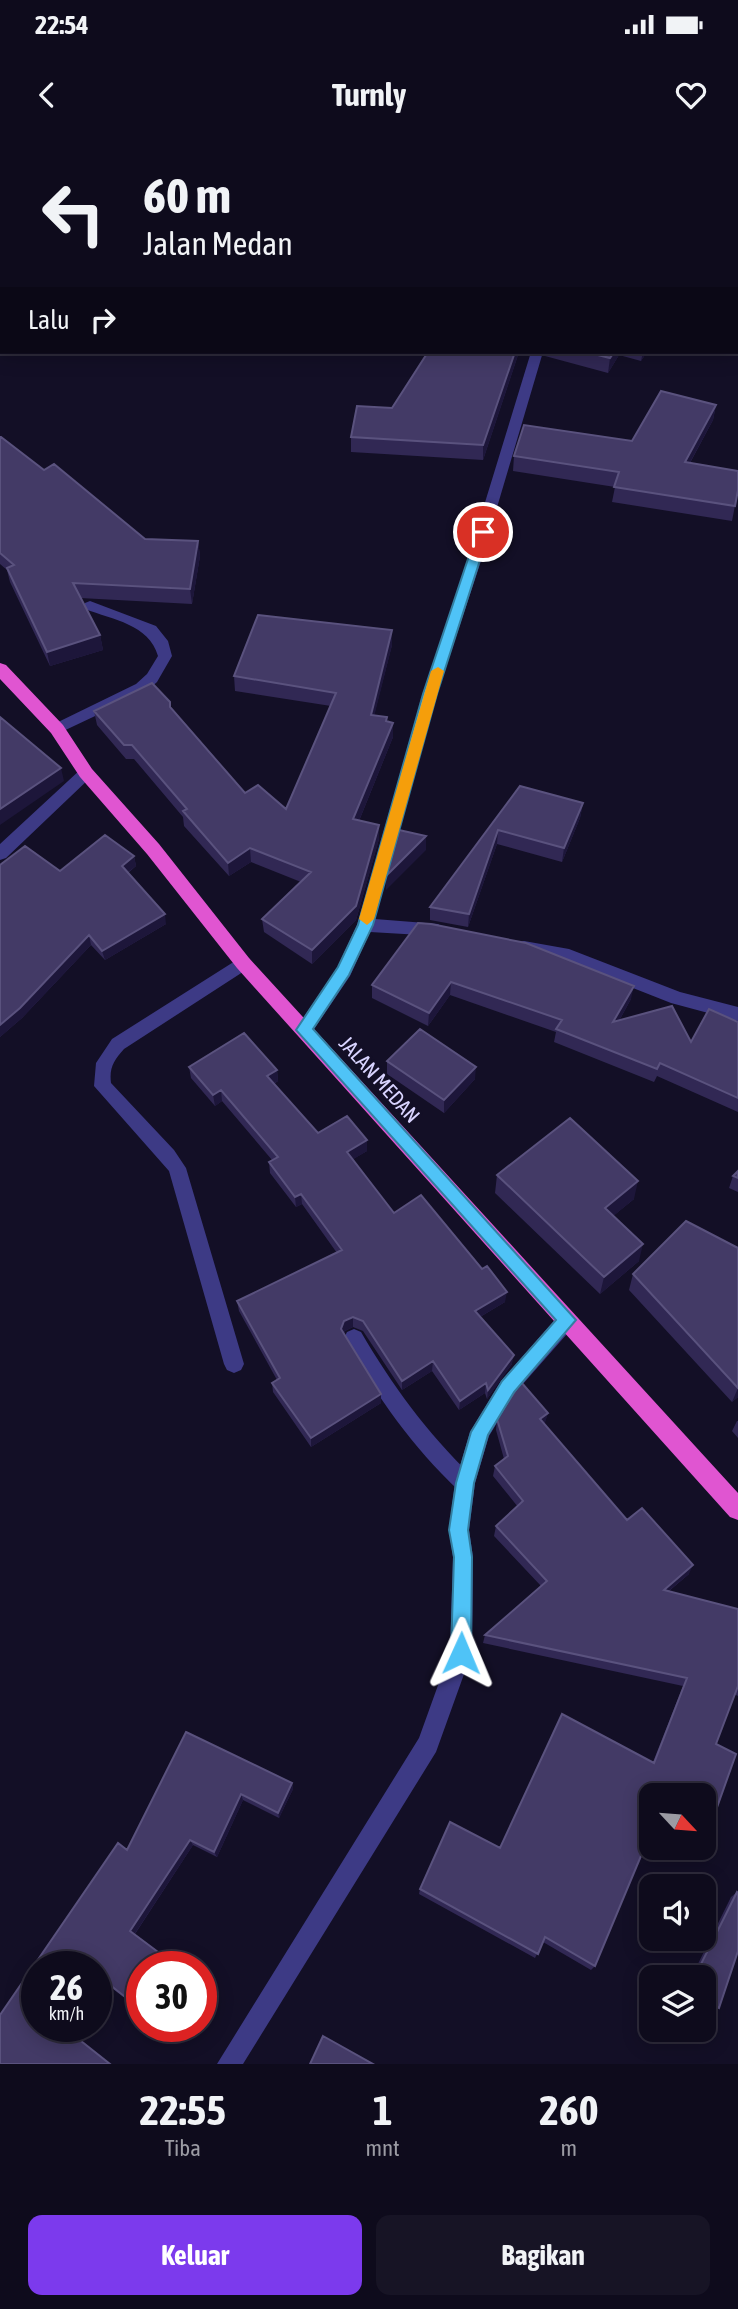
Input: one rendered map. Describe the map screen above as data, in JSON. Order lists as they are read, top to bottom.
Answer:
{
  "streets": {
    "highway": ["JALAN MEDAN"]
  },
  "north": "bottom right",
  "page": {
    "status": "22:54",
    "header": "Turnly",
    "turn": ["60 m", "Jalan Medan"],
    "then": "Lalu",
    "speed": "26 km/h",
    "limit": "30",
    "eta": [
      "22:55",
      "Tiba",
      "1",
      "mnt",
      "260",
      "m"
    ],
    "buttons": ["Keluar", "Bagikan"]
  }
}
